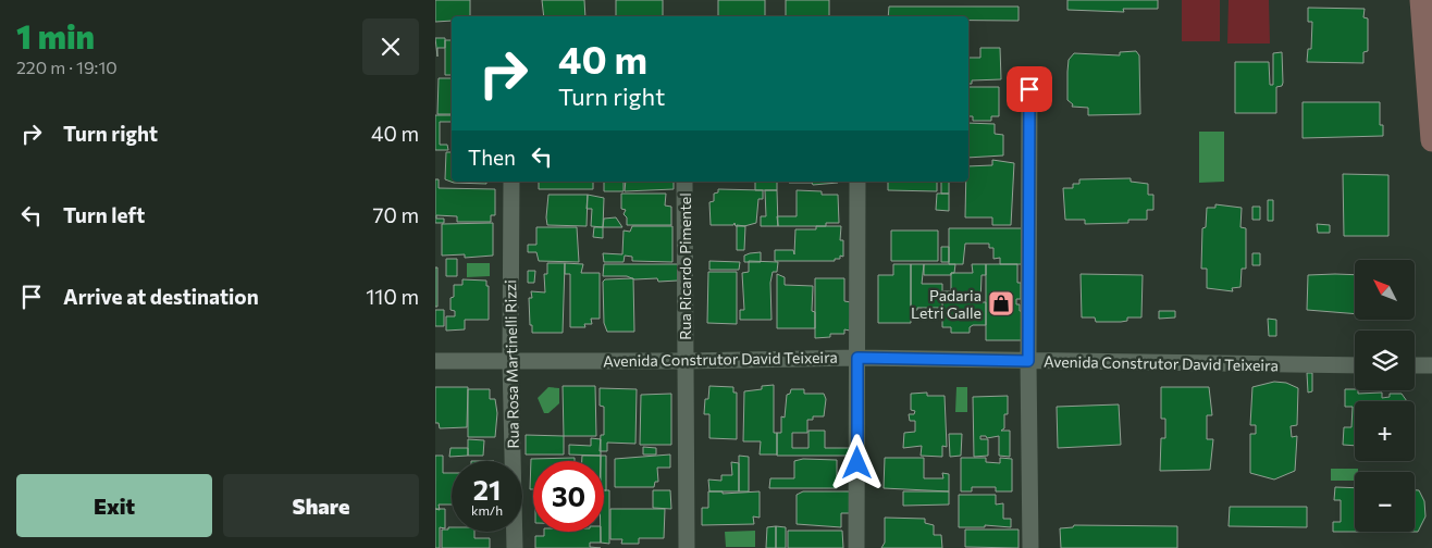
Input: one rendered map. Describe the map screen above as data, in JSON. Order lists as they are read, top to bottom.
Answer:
{
  "streets": {
    "street": ["Rua Ricardo Pimentel", "Avenida Construtor David Teixeira", "Rua Rosa Martinelli Rizzi"]
  },
  "crossings": [
    ["Rua Ricardo Pimentel", "Avenida Construtor David Teixeira"],
    ["Avenida Construtor David Teixeira", "Rua Rosa Martinelli Rizzi"]
  ],
  "places": {
    "shop": ["Padaria Letri Galle"]
  },
  "north": "top left",
  "page": {
    "heading": ["1 min", "220 m · 19:10"],
    "turn": ["40 m", "Turn right"],
    "list": [
      {
        "name": "Turn right",
        "value": "40 m"
      },
      {
        "name": "Turn left",
        "value": "70 m"
      },
      {
        "name": "Arrive at destination",
        "value": "110 m"
      }
    ],
    "then": "Then",
    "map_buttons": ["+", "−"],
    "speed": "21 km/h",
    "limit": "30",
    "buttons": ["Exit", "Share"]
  }
}
